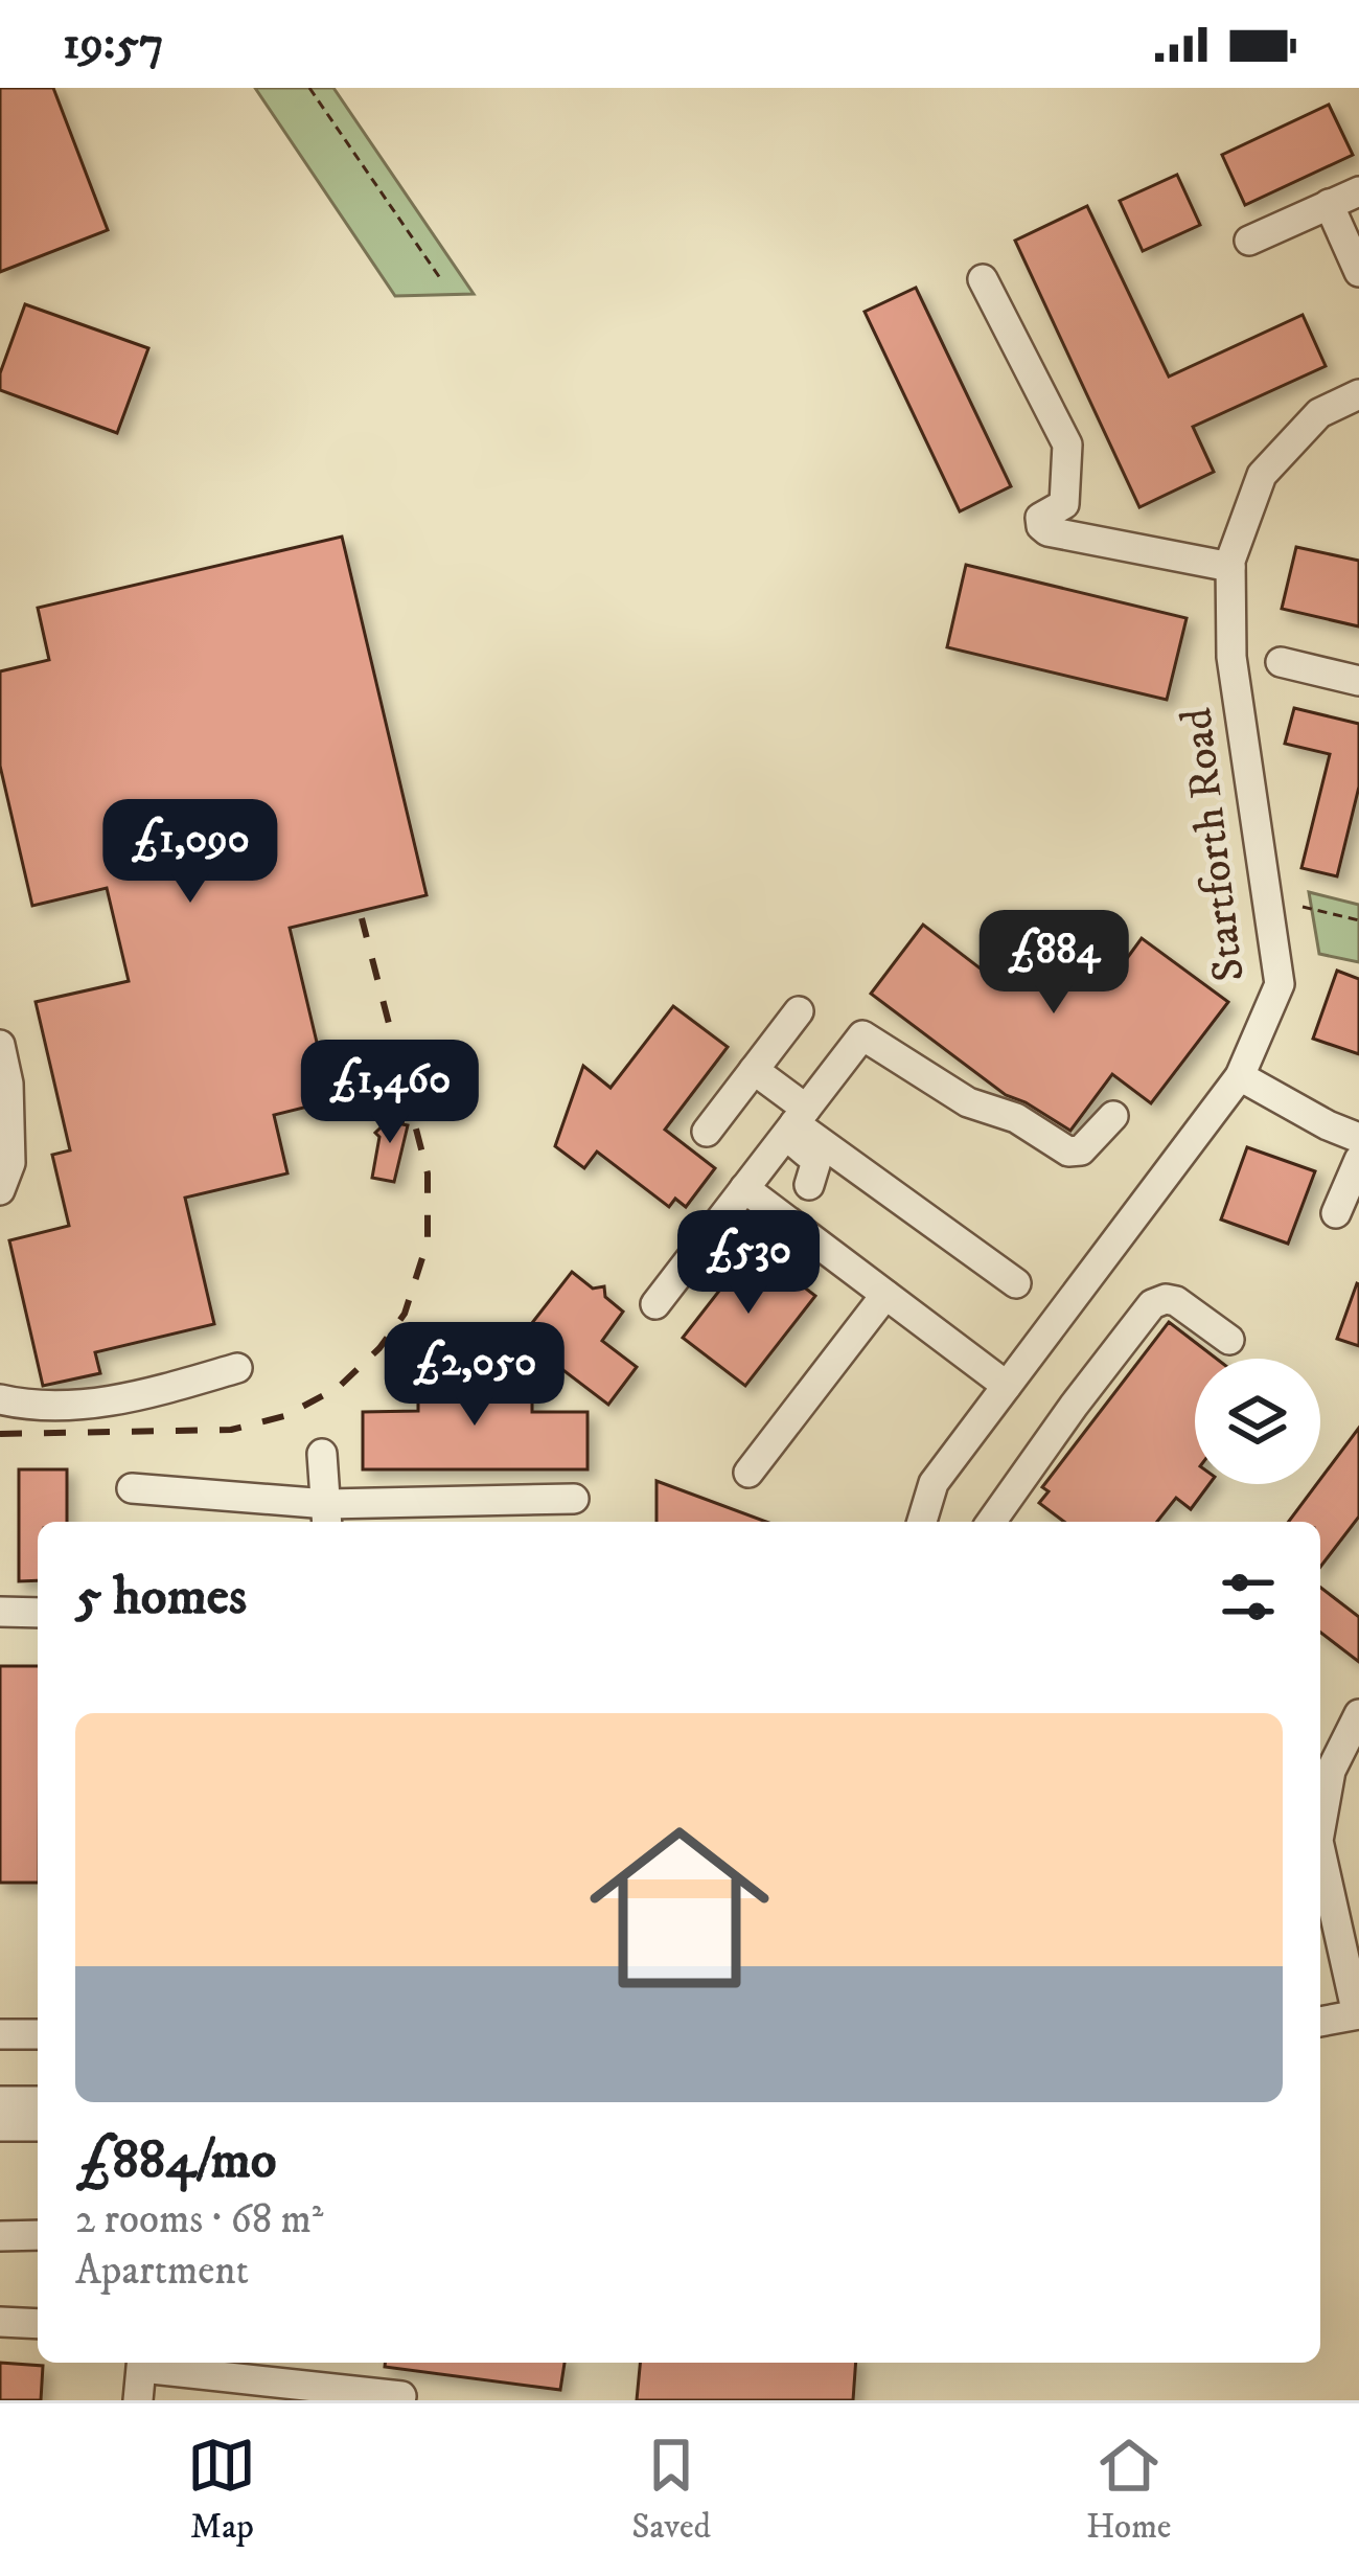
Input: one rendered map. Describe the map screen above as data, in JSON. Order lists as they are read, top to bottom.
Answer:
{
  "streets": {
    "street": ["Startforth Road"]
  },
  "page": {
    "status": "19:57",
    "price": [
      "£1,090",
      "£884",
      "£1,460",
      "£530",
      "£2,050"
    ],
    "heading": "5 homes",
    "list": [
      {
        "name": "£884/mo",
        "note": "2 rooms · 68 m² · Apartment"
      }
    ],
    "tabs": ["Map", "Saved", "Home"]
  }
}
